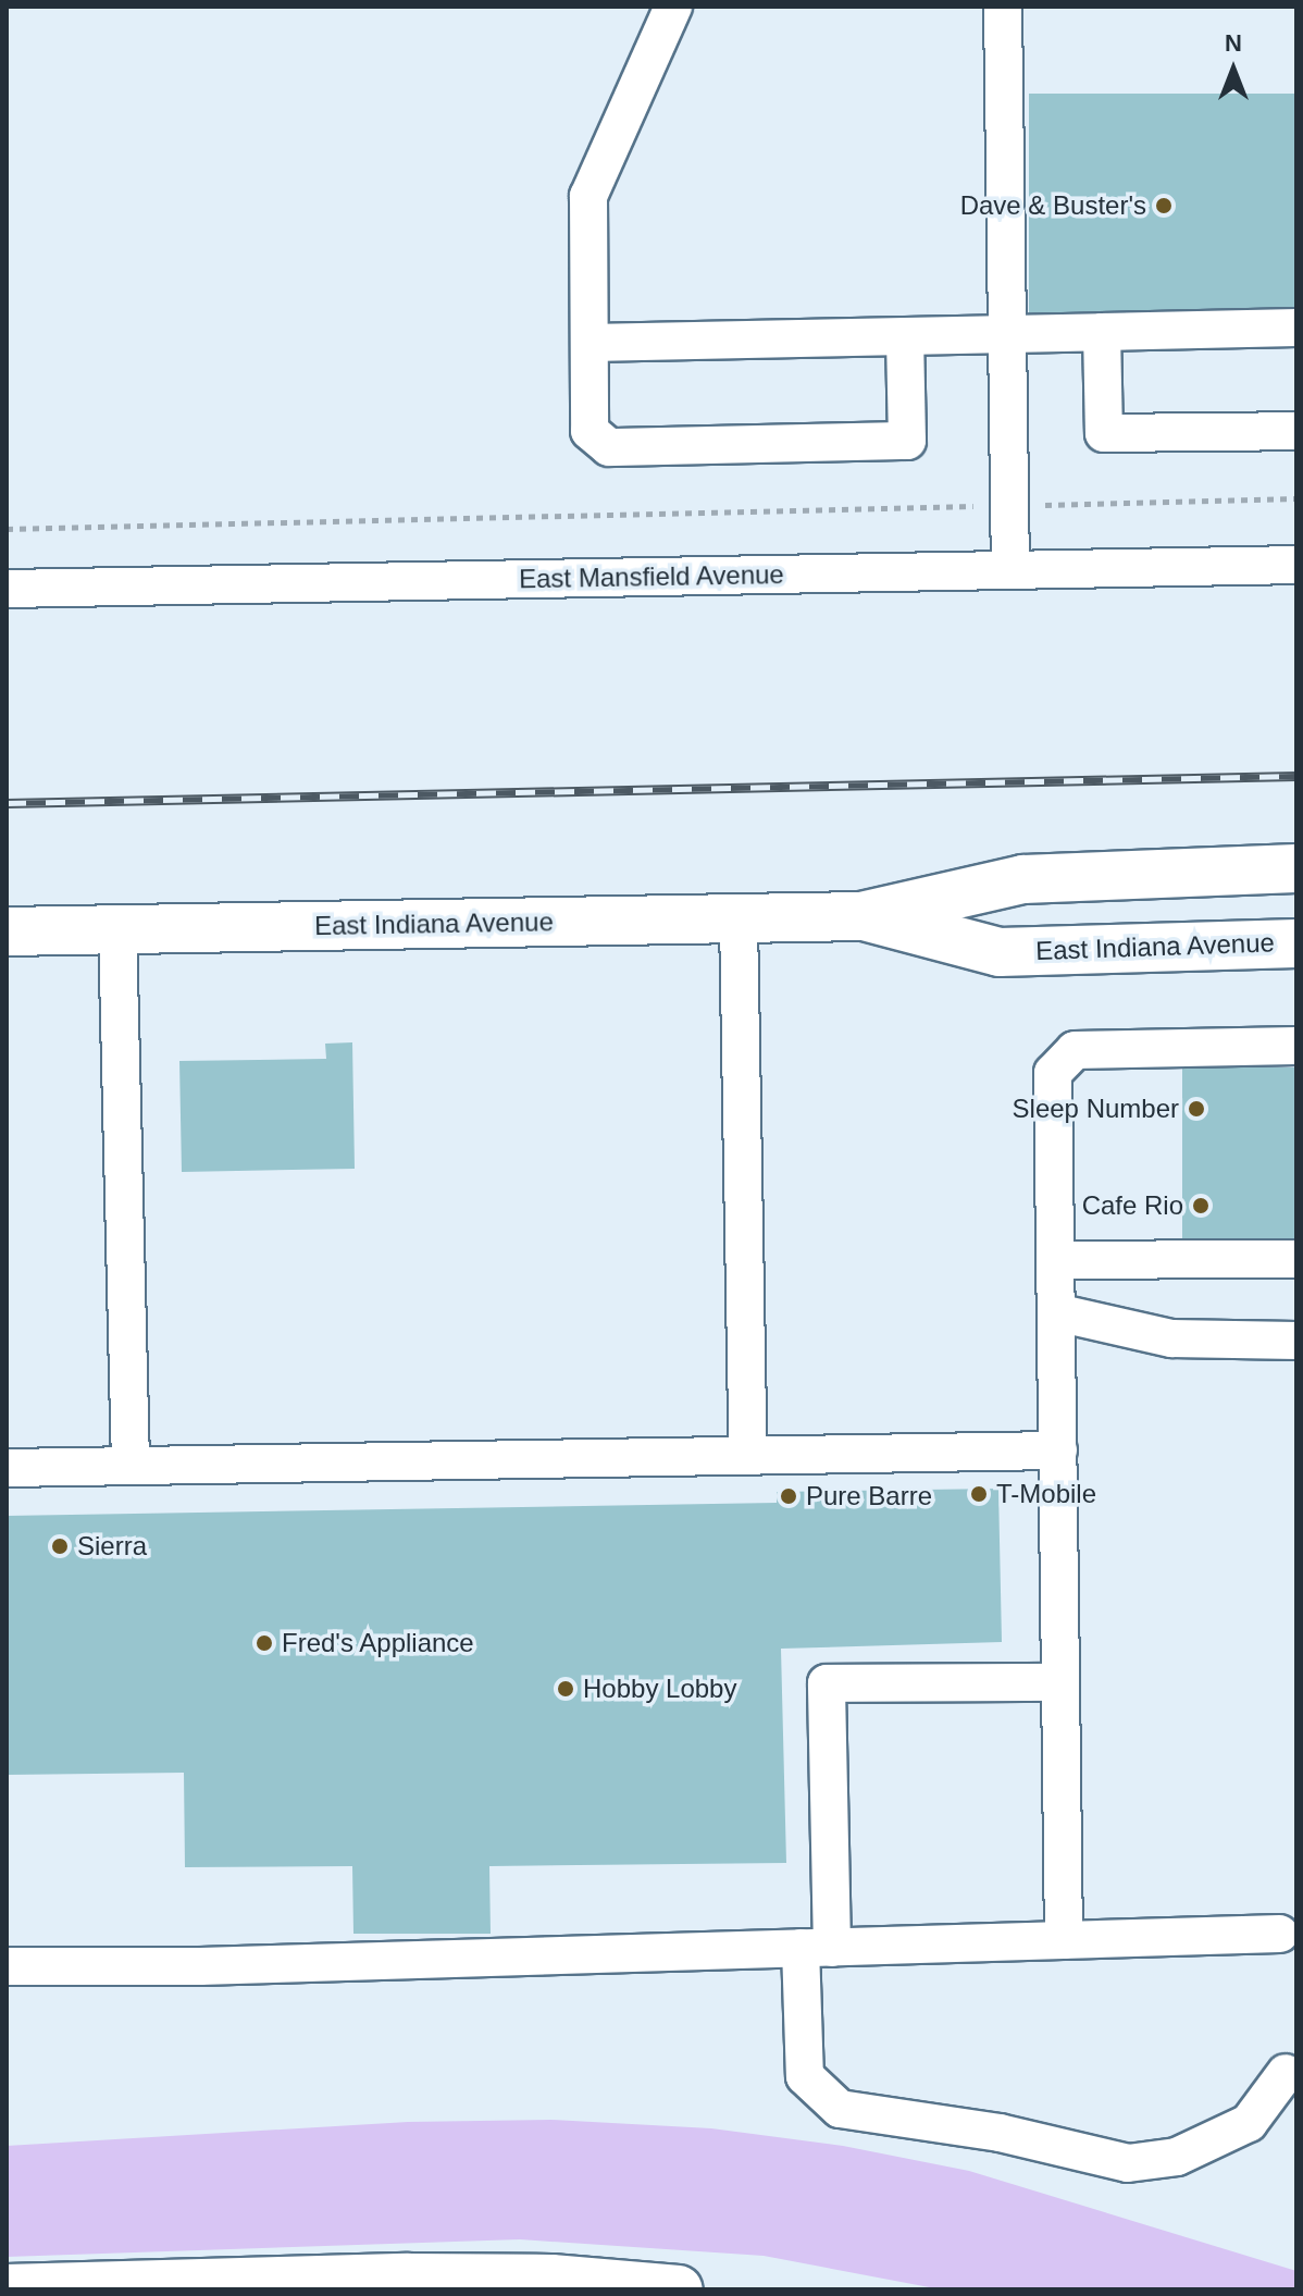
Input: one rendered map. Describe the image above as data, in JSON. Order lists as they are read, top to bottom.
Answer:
{
  "streets": {
    "main road": ["East Indiana Avenue"],
    "street": ["East Mansfield Avenue"]
  },
  "places": [
    "Dave & Buster's",
    "Sleep Number",
    "Cafe Rio",
    "T-Mobile",
    "Pure Barre",
    "Sierra",
    "Fred's Appliance",
    "Hobby Lobby"
  ],
  "north": "top"
}
